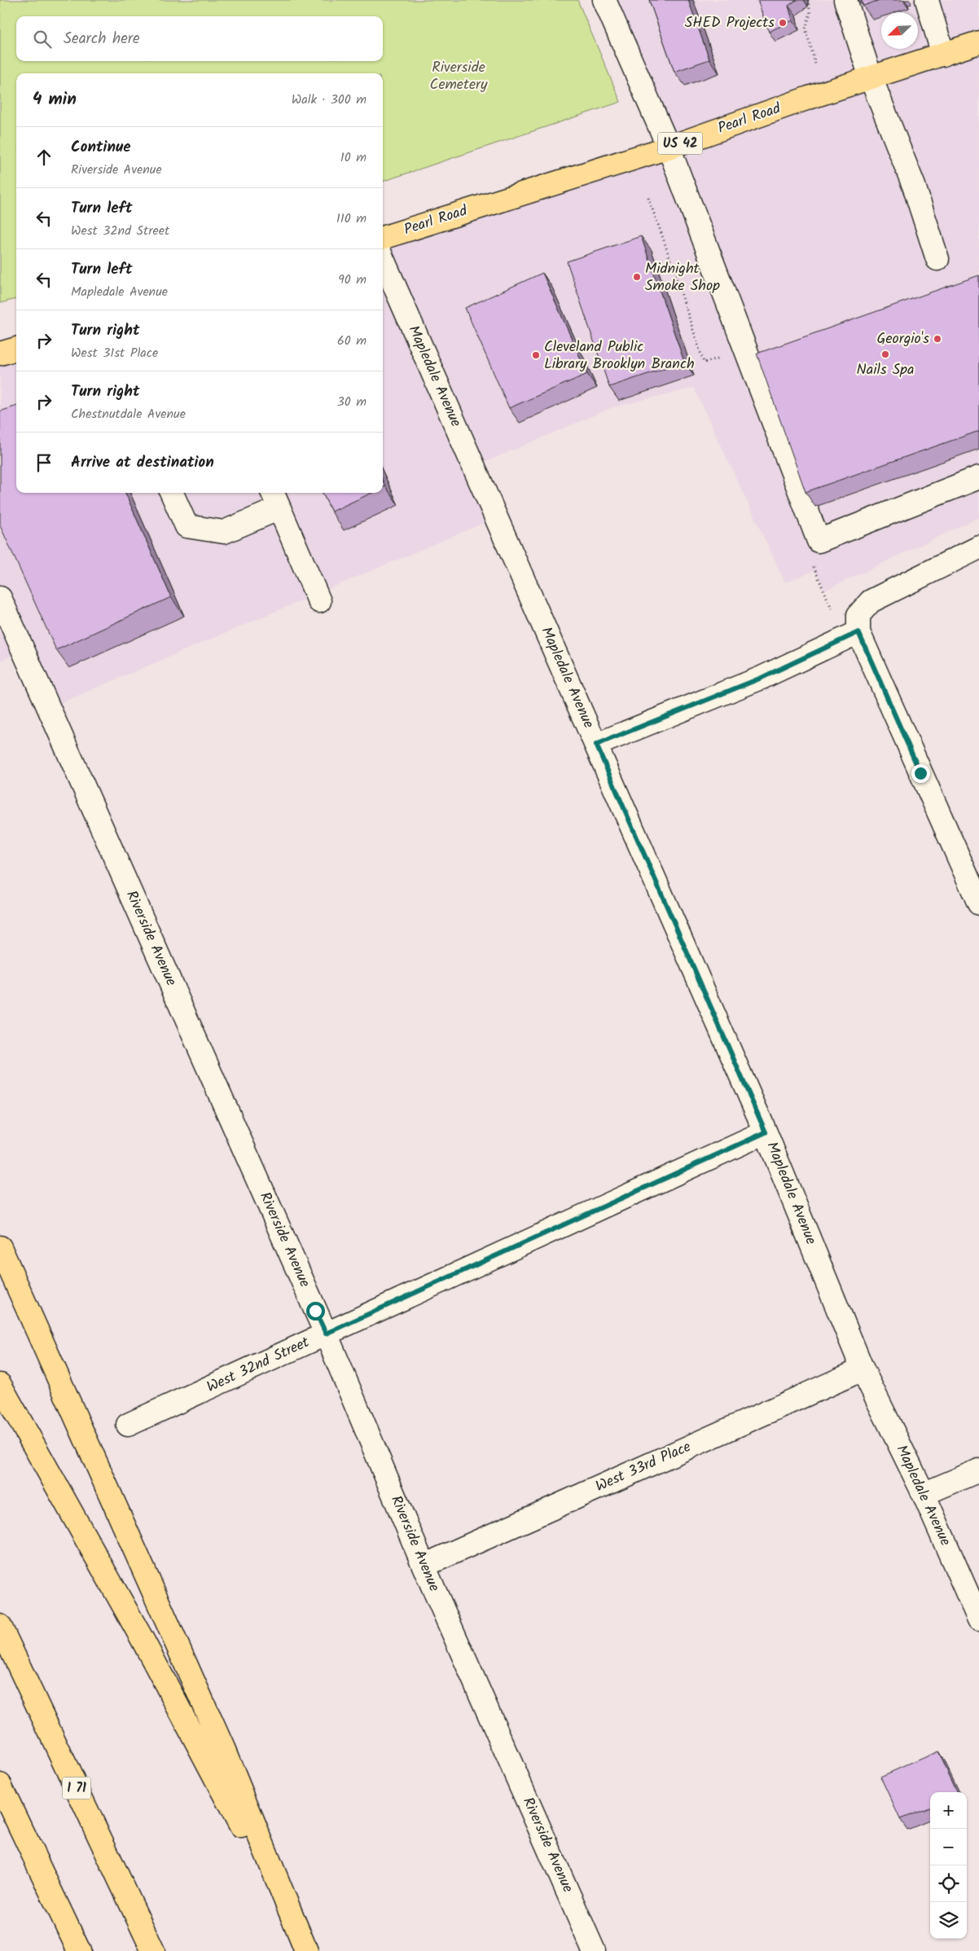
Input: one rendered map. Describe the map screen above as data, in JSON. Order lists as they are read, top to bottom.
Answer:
{
  "streets": {
    "main road": ["Pearl Road", "US 42", "I 71"],
    "street": [
      "Mapledale Avenue",
      "Riverside Avenue",
      "West 32nd Street",
      "West 33rd Place"
    ]
  },
  "crossings": [
    ["Mapledale Avenue", "West 32nd Street"],
    ["Mapledale Avenue", "West 33rd Place"],
    ["Riverside Avenue", "West 32nd Street"],
    ["Riverside Avenue", "West 33rd Place"]
  ],
  "parks": ["Riverside Cemetery"],
  "places": [
    "SHED Projects",
    "Midnight Smoke Shop",
    "Georgio's",
    "Nails Spa",
    "Cleveland Public Library Brooklyn Branch"
  ],
  "north": "bottom left",
  "page": {
    "search": "Search here",
    "heading": ["4 min", "Walk · 300 m"],
    "list": [
      ["Continue", "Riverside Avenue", "10 m"],
      ["Turn left", "West 32nd Street", "110 m"],
      ["Turn left", "Mapledale Avenue", "90 m"],
      ["Turn right", "West 31st Place", "60 m"],
      ["Turn right", "Chestnutdale Avenue", "30 m"],
      "Arrive at destination"
    ],
    "map_buttons": ["+", "−"]
  }
}
